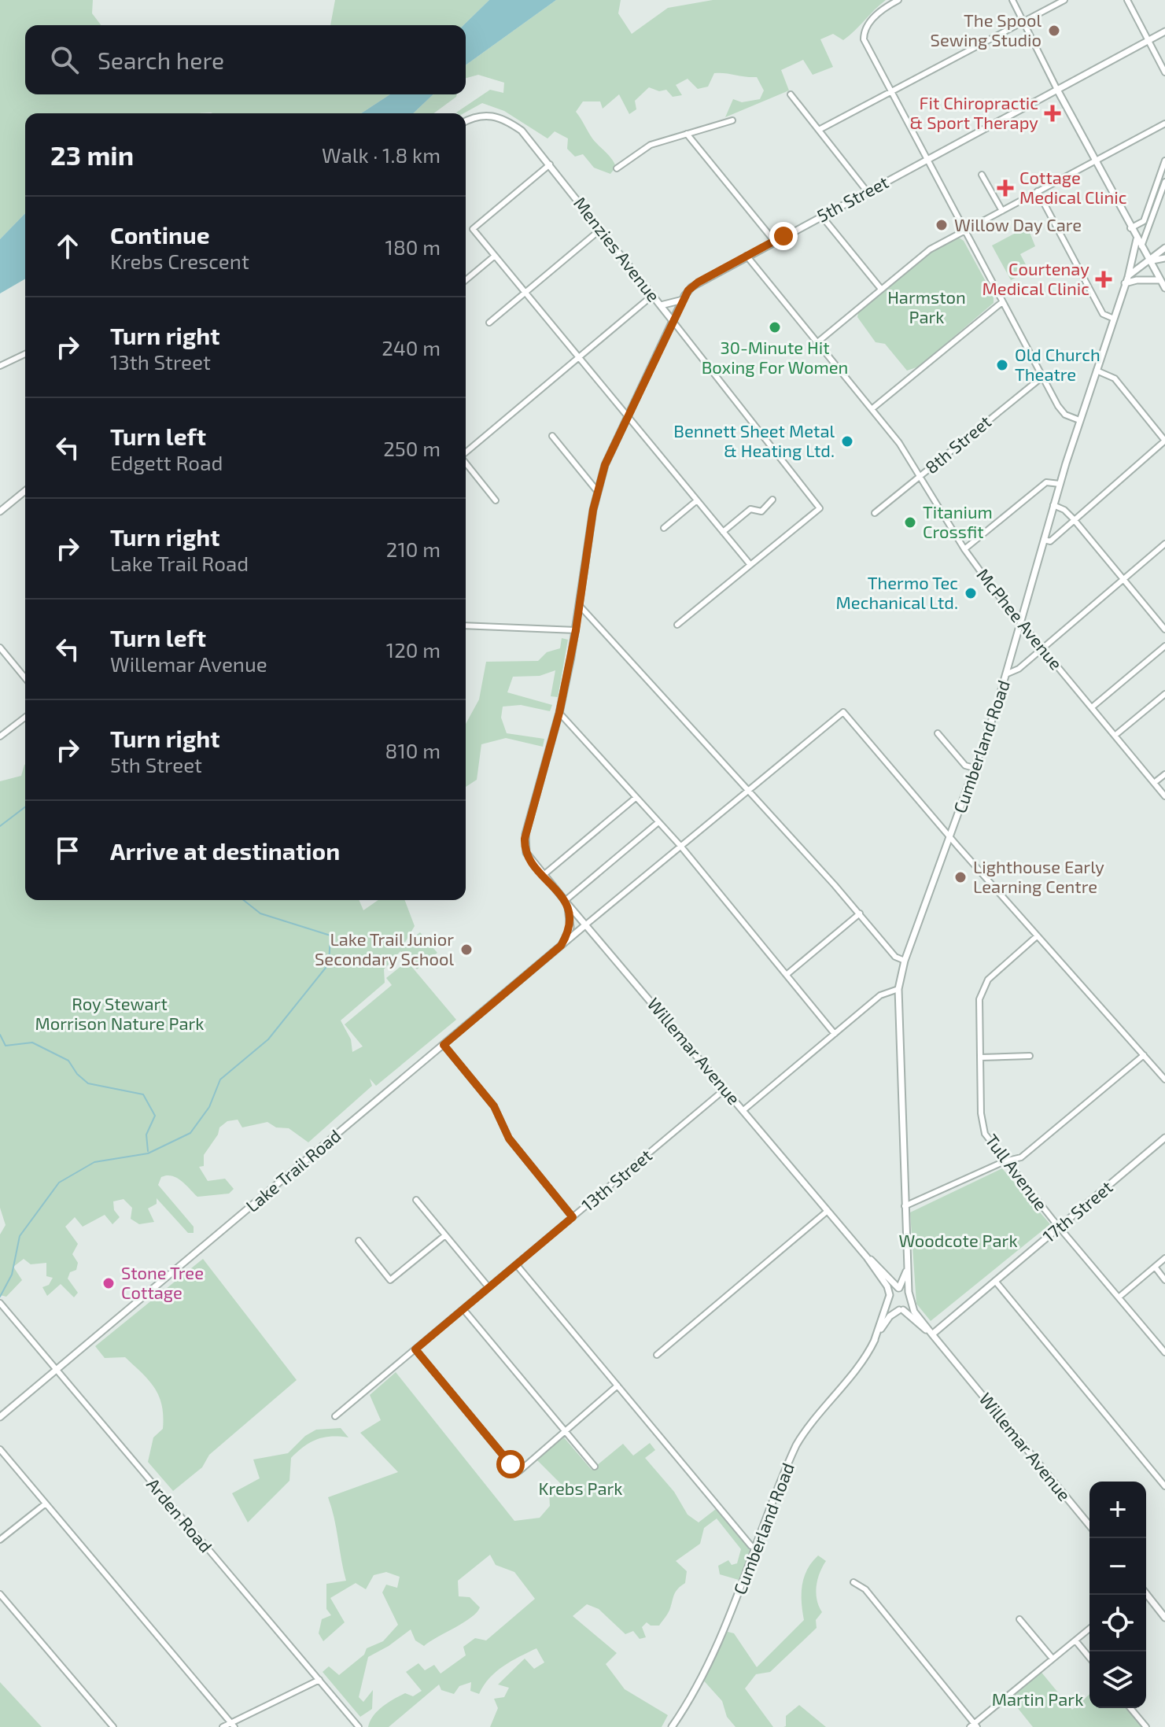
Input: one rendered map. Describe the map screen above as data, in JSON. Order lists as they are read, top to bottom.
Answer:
{
  "streets": {
    "street": [
      "5th Street",
      "Menzies Avenue",
      "8th Street",
      "McPhee Avenue",
      "Cumberland Road",
      "Willemar Avenue",
      "Lake Trail Road",
      "Tull Avenue",
      "13th Street",
      "17th Street",
      "Arden Road"
    ]
  },
  "crossings": [
    ["5th Street", "Menzies Avenue"],
    ["5th Street", "McPhee Avenue"],
    ["5th Street", "Willemar Avenue"],
    ["8th Street", "McPhee Avenue"],
    ["McPhee Avenue", "Cumberland Road"],
    ["Cumberland Road", "Willemar Avenue"],
    ["Willemar Avenue", "Lake Trail Road"],
    ["Willemar Avenue", "13th Street"],
    ["Willemar Avenue", "17th Street"],
    ["Lake Trail Road", "Arden Road"],
    ["Tull Avenue", "17th Street"]
  ],
  "parks": [
    "Harmston Park",
    "Roy Stewart Morrison Nature Park",
    "Woodcote Park",
    "Krebs Park",
    "Martin Park"
  ],
  "places": {
    "other": [
      "The Spool Sewing Studio",
      "Willow Day Care",
      "30-Minute Hit Boxing For Women",
      "Old Church Theatre",
      "Bennett Sheet Metal & Heating Ltd.",
      "Titanium Crossfit",
      "Thermo Tec Mechanical Ltd.",
      "Lighthouse Early Learning Centre",
      "Lake Trail Junior Secondary School",
      "Stone Tree Cottage"
    ],
    "health": ["Fit Chiropractic & Sport Therapy", "Cottage Medical Clinic", "Courtenay Medical Clinic"]
  },
  "page": {
    "search": "Search here",
    "heading": ["23 min", "Walk · 1.8 km"],
    "list": [
      ["Continue", "Krebs Crescent", "180 m"],
      ["Turn right", "13th Street", "240 m"],
      ["Turn left", "Edgett Road", "250 m"],
      ["Turn right", "Lake Trail Road", "210 m"],
      ["Turn left", "Willemar Avenue", "120 m"],
      ["Turn right", "5th Street", "810 m"],
      "Arrive at destination"
    ],
    "map_buttons": ["+", "−"]
  }
}
